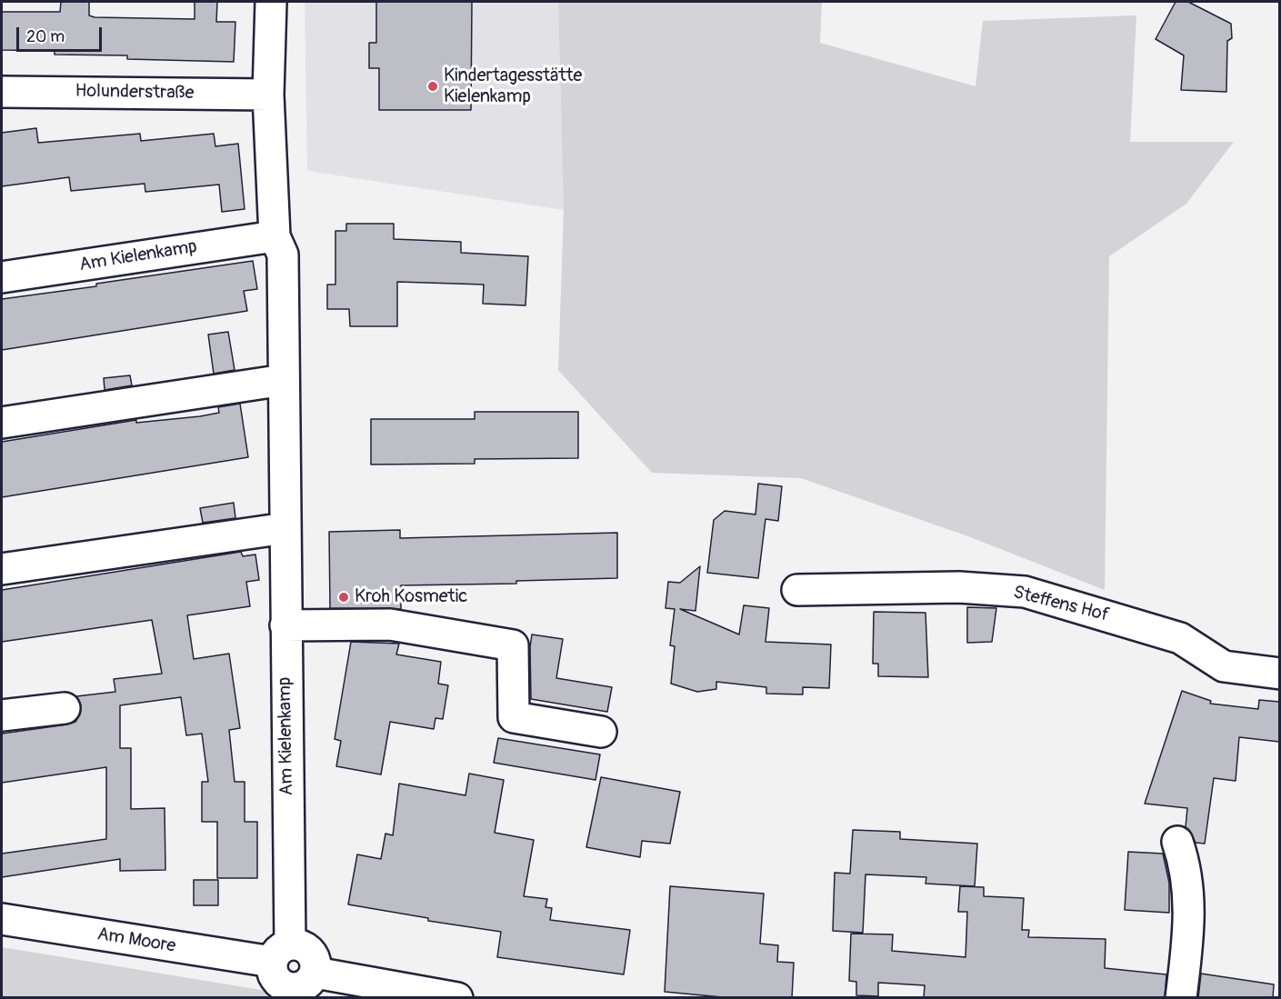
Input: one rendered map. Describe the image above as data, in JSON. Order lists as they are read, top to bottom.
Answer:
{
  "streets": {
    "street": [
      "Holunderstraße",
      "Am Kielenkamp",
      "Steffens Hof",
      "Am Moore"
    ]
  },
  "crossings": [
    ["Holunderstraße", "Am Kielenkamp"],
    ["Am Kielenkamp", "Am Moore"]
  ],
  "places": ["Kindertagesstätte Kielenkamp", "Kroh Kosmetic"],
  "scale_bar": "20 m"
}
